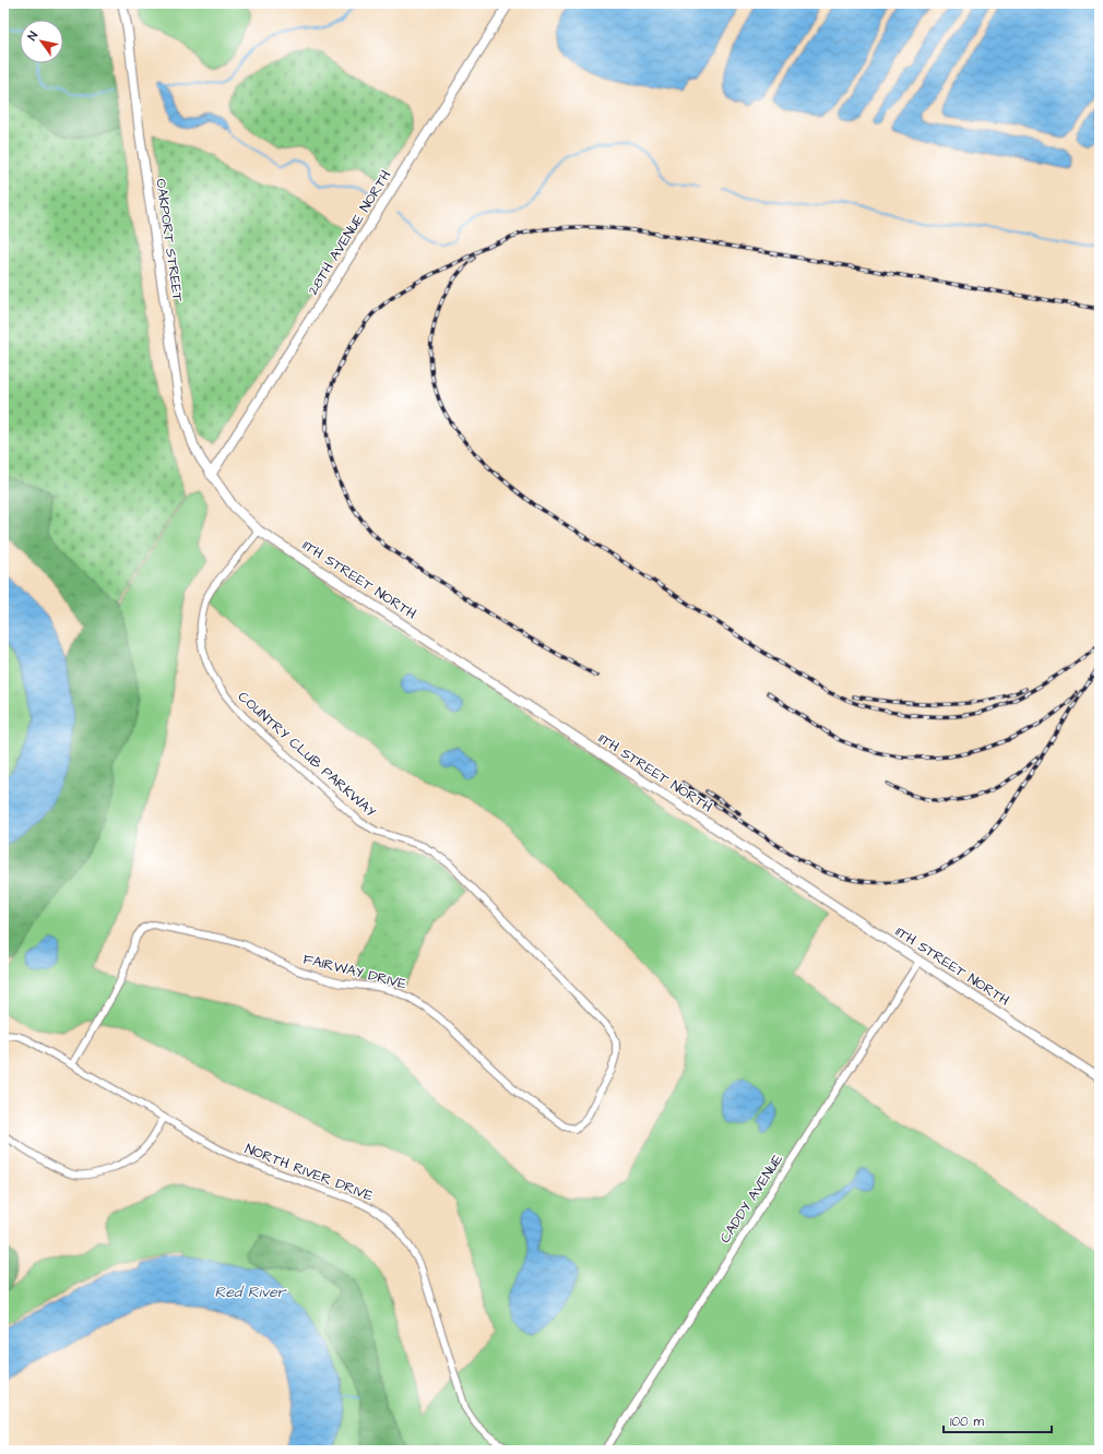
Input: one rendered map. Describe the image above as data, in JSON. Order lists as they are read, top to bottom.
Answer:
{
  "streets": {
    "street": [
      "28TH AVENUE NORTH",
      "OAKPORT STREET",
      "11TH STREET NORTH",
      "COUNTRY CLUB PARKWAY",
      "FAIRWAY DRIVE",
      "NORTH RIVER DRIVE",
      "CADDY AVENUE"
    ]
  },
  "crossings": [
    ["28TH AVENUE NORTH", "OAKPORT STREET"],
    ["28TH AVENUE NORTH", "11TH STREET NORTH"],
    ["OAKPORT STREET", "11TH STREET NORTH"],
    ["11TH STREET NORTH", "COUNTRY CLUB PARKWAY"],
    ["11TH STREET NORTH", "CADDY AVENUE"],
    ["COUNTRY CLUB PARKWAY", "FAIRWAY DRIVE"],
    ["FAIRWAY DRIVE", "NORTH RIVER DRIVE"]
  ],
  "water": ["Red River"],
  "scale_bar": "100 m",
  "north": "top left"
}
